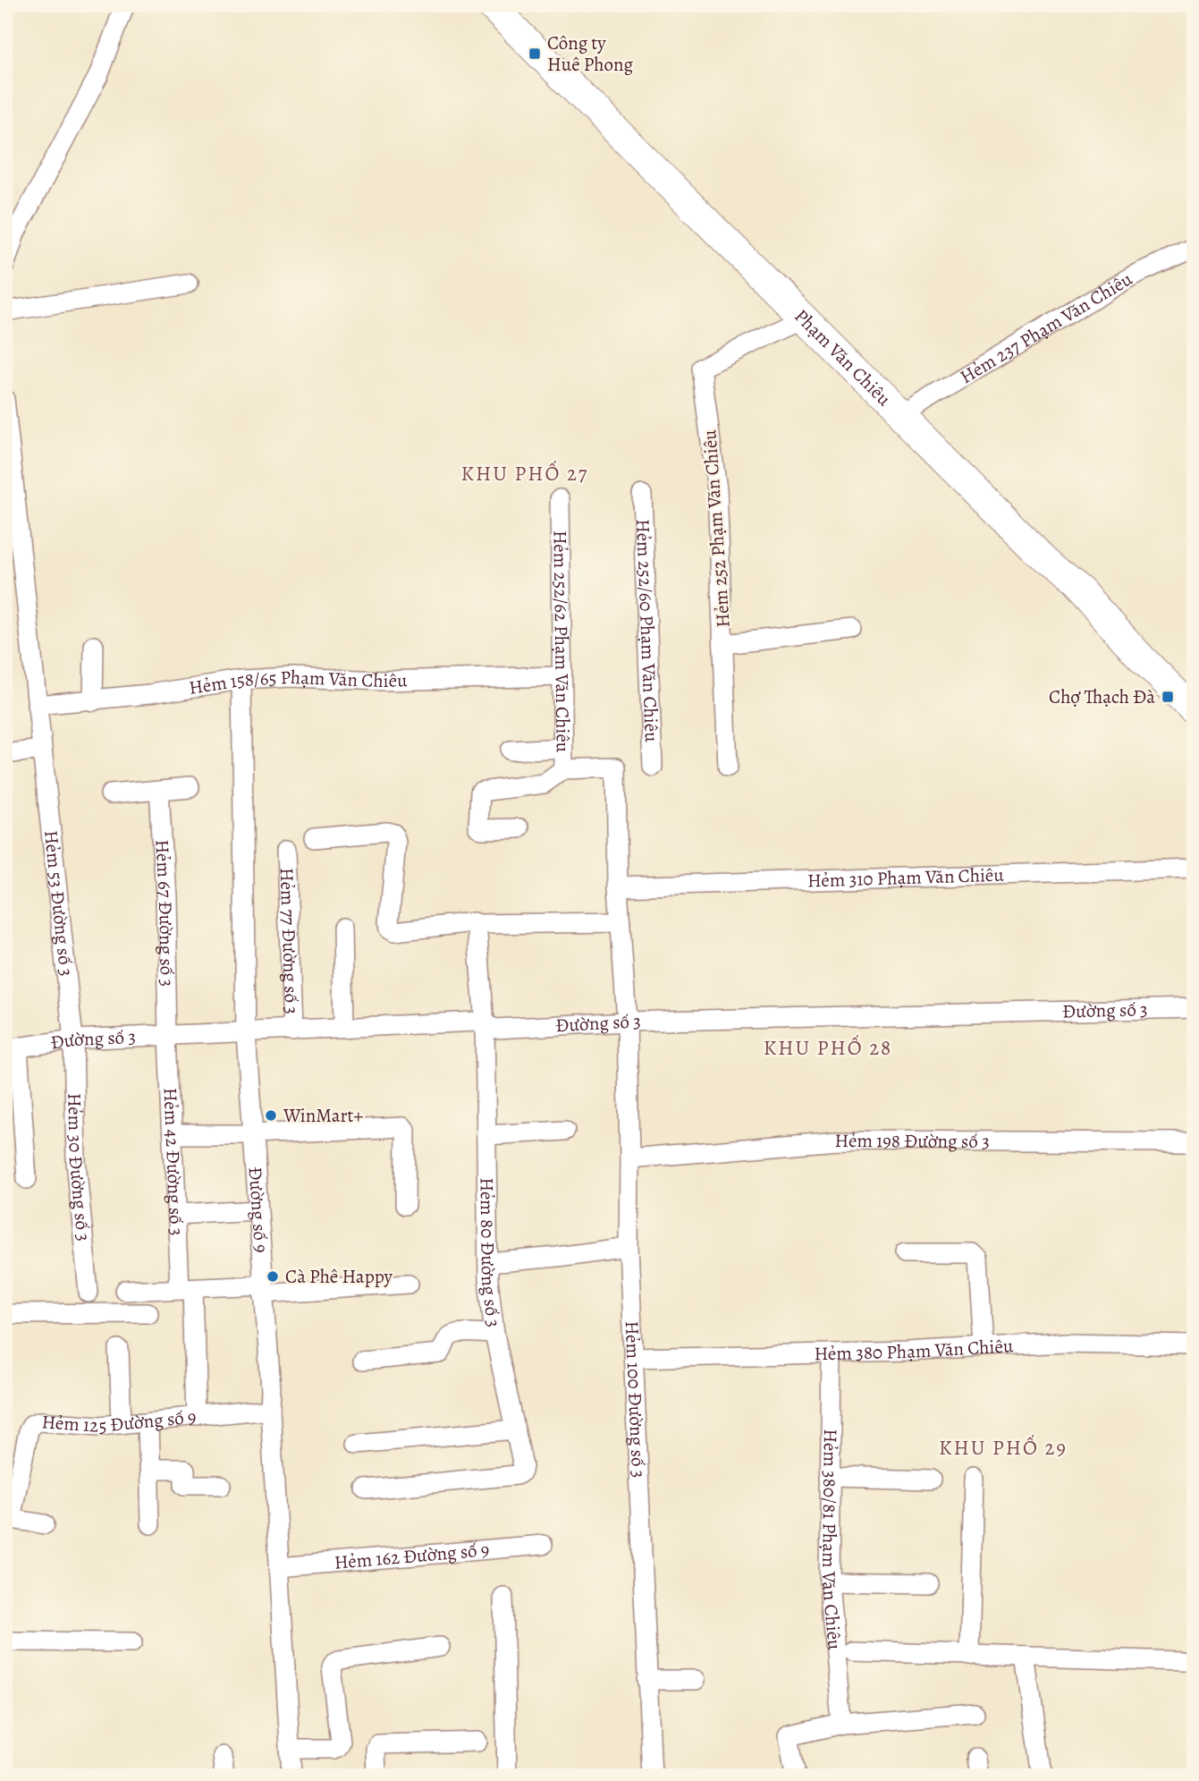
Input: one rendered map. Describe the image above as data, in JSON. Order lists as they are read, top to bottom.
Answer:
{
  "streets": {
    "main road": ["Phạm Văn Chiêu"],
    "street": [
      "Hẻm 237 Phạm Văn Chiêu",
      "Hẻm 252 Phạm Văn Chiêu",
      "Hẻm 252/60 Phạm Văn Chiêu",
      "Hẻm 252/62 Phạm Văn Chiêu",
      "Hẻm 158/65 Phạm Văn Chiêu",
      "Hẻm 310 Phạm Văn Chiêu",
      "Hẻm 53 Đường số 3",
      "Hẻm 67 Đường số 3",
      "Hẻm 77 Đường số 3",
      "Đường số 3",
      "Hẻm 198 Đường số 3",
      "Hẻm 42 Đường số 3",
      "Hẻm 30 Đường số 3",
      "Đường số 9",
      "Hẻm 80 Đường số 3",
      "Hẻm 380 Phạm Văn Chiêu",
      "Hẻm 100 Đường số 3",
      "Hẻm 125 Đường số 9",
      "Hẻm 380/81 Phạm Văn Chiêu",
      "Hẻm 162 Đường số 9"
    ]
  },
  "crossings": [
    ["Hẻm 237 Phạm Văn Chiêu", "Phạm Văn Chiêu"],
    ["Phạm Văn Chiêu", "Hẻm 252 Phạm Văn Chiêu"],
    ["Hẻm 252/62 Phạm Văn Chiêu", "Hẻm 158/65 Phạm Văn Chiêu"],
    ["Hẻm 252/62 Phạm Văn Chiêu", "Hẻm 310 Phạm Văn Chiêu"],
    ["Hẻm 158/65 Phạm Văn Chiêu", "Hẻm 53 Đường số 3"],
    ["Hẻm 158/65 Phạm Văn Chiêu", "Đường số 9"],
    ["Hẻm 53 Đường số 3", "Đường số 3"],
    ["Hẻm 53 Đường số 3", "Hẻm 30 Đường số 3"],
    ["Hẻm 67 Đường số 3", "Đường số 3"],
    ["Hẻm 67 Đường số 3", "Hẻm 42 Đường số 3"],
    ["Hẻm 77 Đường số 3", "Đường số 3"],
    ["Đường số 3", "Hẻm 42 Đường số 3"],
    ["Đường số 3", "Hẻm 30 Đường số 3"],
    ["Đường số 3", "Đường số 9"],
    ["Đường số 3", "Hẻm 80 Đường số 3"],
    ["Đường số 3", "Hẻm 100 Đường số 3"],
    ["Hẻm 198 Đường số 3", "Hẻm 100 Đường số 3"],
    ["Hẻm 42 Đường số 3", "Hẻm 125 Đường số 9"],
    ["Đường số 9", "Hẻm 125 Đường số 9"],
    ["Đường số 9", "Hẻm 162 Đường số 9"],
    ["Hẻm 380 Phạm Văn Chiêu", "Hẻm 100 Đường số 3"],
    ["Hẻm 380 Phạm Văn Chiêu", "Hẻm 380/81 Phạm Văn Chiêu"]
  ],
  "districts": ["KHU PHỐ 27", "KHU PHỐ 28", "KHU PHỐ 29"],
  "places": {
    "transit": ["Công ty Huê Phong", "Chợ Thạch Đà"],
    "other": ["WinMart+", "Cà Phê Happy"]
  }
}
